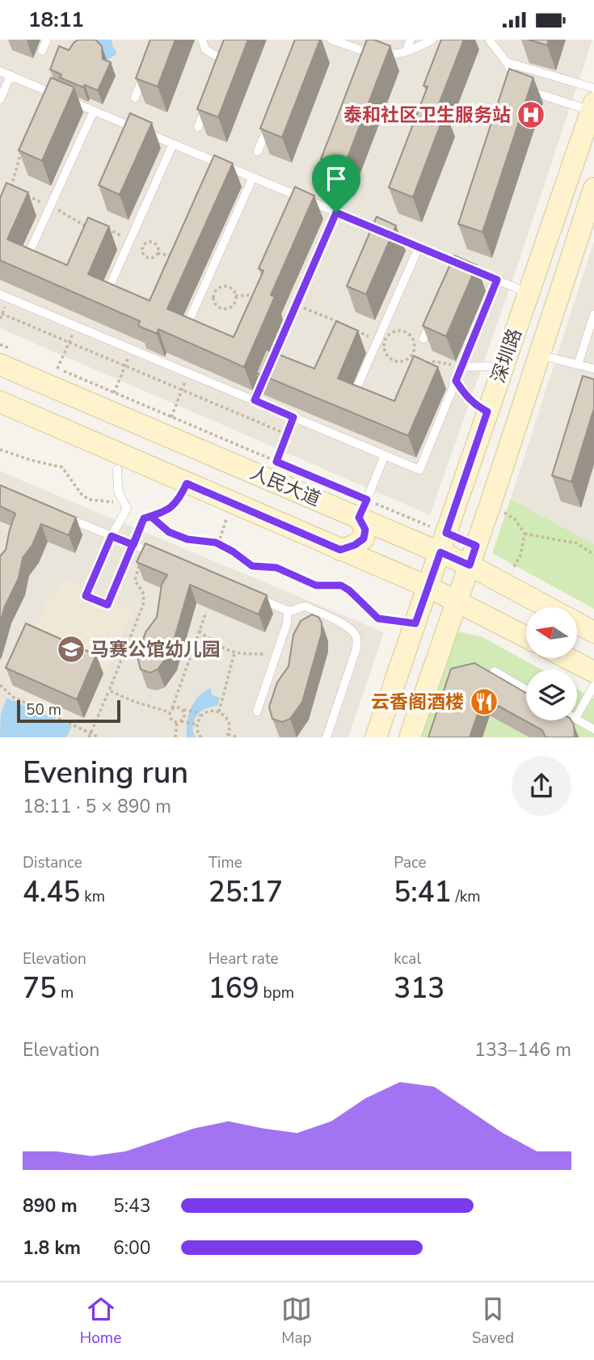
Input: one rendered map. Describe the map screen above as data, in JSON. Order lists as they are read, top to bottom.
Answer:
{
  "streets": {
    "main road": ["深圳路", "人民大道"]
  },
  "crossings": [
    ["深圳路", "人民大道"]
  ],
  "places": {
    "hospital": ["泰和社区卫生服务站"],
    "school or university": ["马赛公馆幼儿园"],
    "restaurant": ["云香阁酒楼"]
  },
  "scale_bar": "50 m",
  "north": "left",
  "page": {
    "status": "18:11",
    "scale": "50 m",
    "heading": ["Evening run", "18:11 · 5 × 890 m"],
    "stats": [
      ["Distance", "4.45 km"],
      ["Time", "25:17"],
      ["Pace", "5:41 /km"],
      ["Elevation", "75 m"],
      ["Heart rate", "169 bpm"],
      ["kcal", "313"]
    ],
    "chart": ["Elevation", "133–146 m"],
    "list": [
      {
        "name": "890 m",
        "note": "5:43"
      },
      {
        "name": "1.8 km",
        "note": "6:00"
      }
    ],
    "tabs": ["Home", "Map", "Saved"]
  }
}
